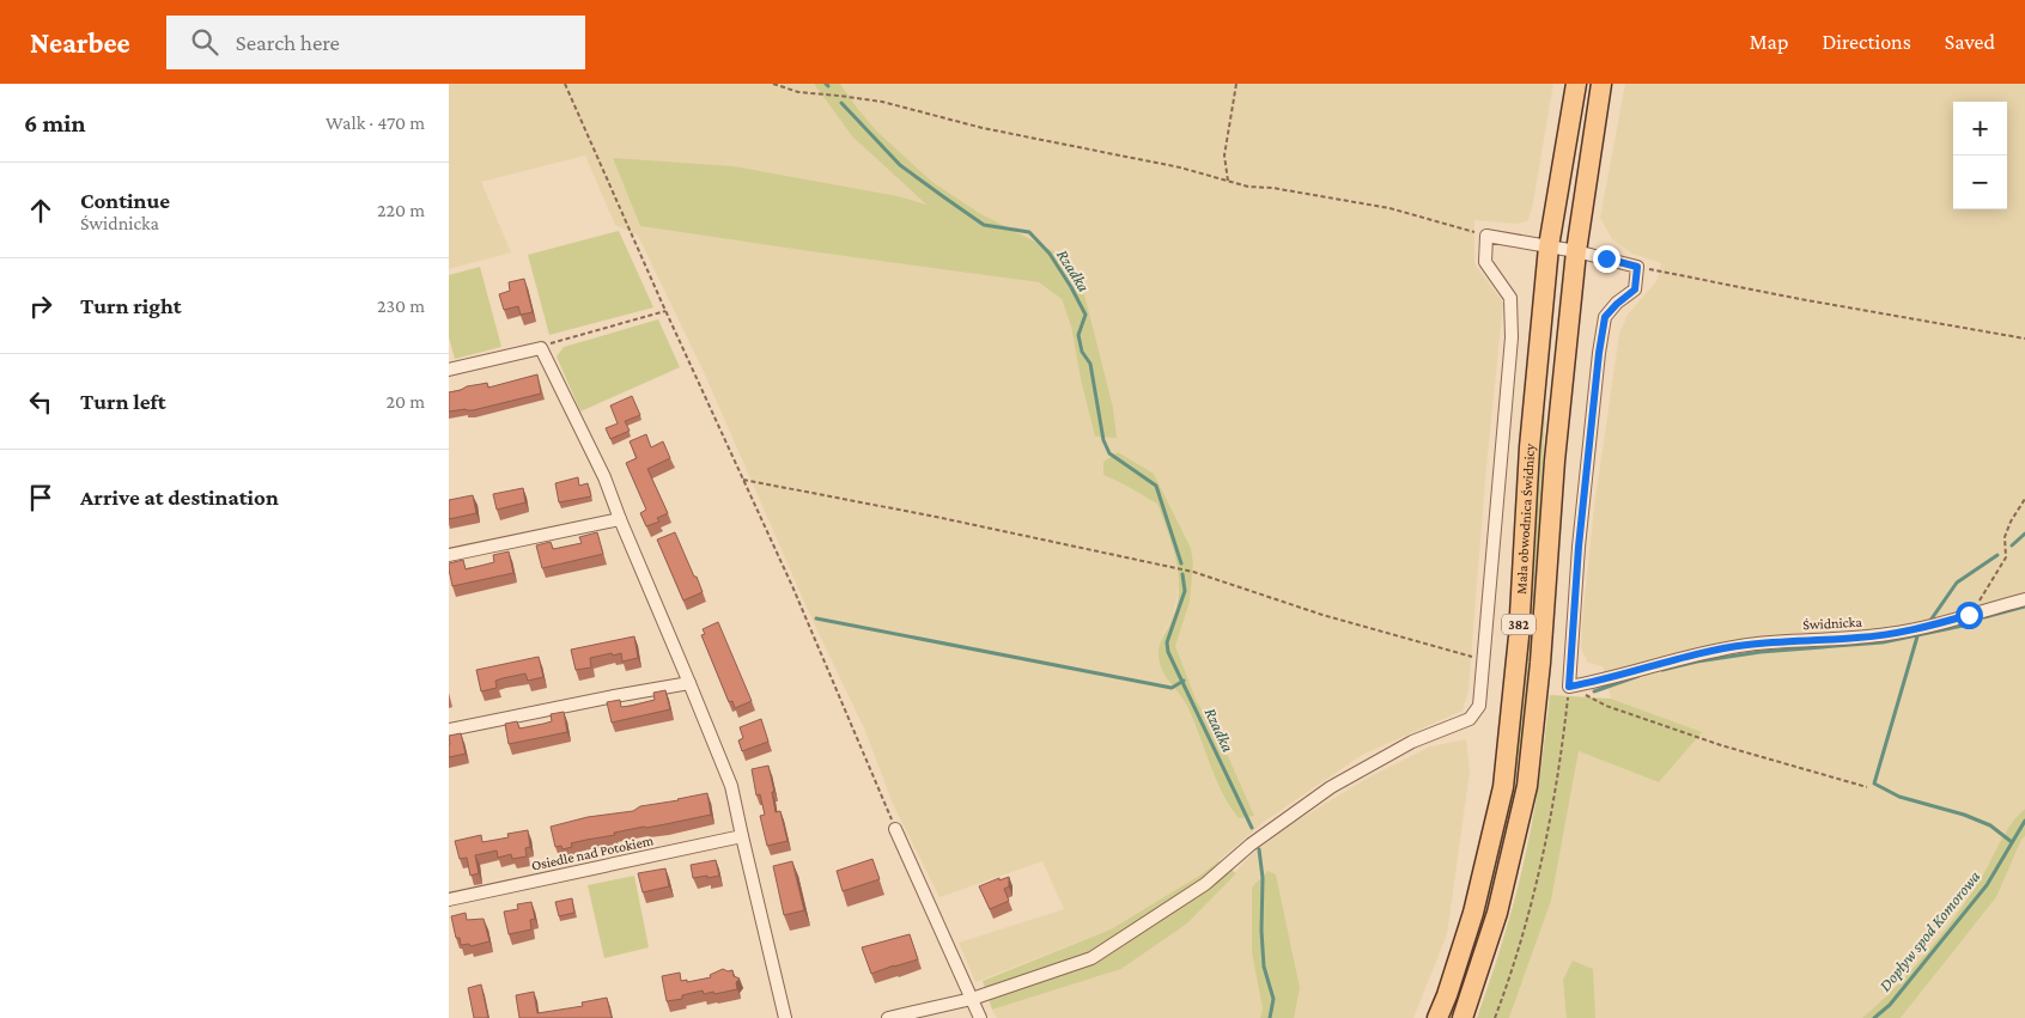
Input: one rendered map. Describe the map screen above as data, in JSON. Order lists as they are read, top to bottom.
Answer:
{
  "streets": {
    "main road": ["Mała obwodnica Świdnicy", "382"],
    "street": ["Świdnicka", "Osiedle nad Potokiem"]
  },
  "water": ["Rzadka", "Dopływ spod Komorowa"],
  "page": {
    "header": "Nearbee",
    "search": "Search here",
    "nav": ["Map", "Directions", "Saved"],
    "heading": ["6 min", "Walk · 470 m"],
    "map_buttons": ["+", "−"],
    "list": [
      ["Continue", "Świdnicka", "220 m"],
      ["Turn right", "230 m"],
      ["Turn left", "20 m"],
      "Arrive at destination"
    ]
  }
}
